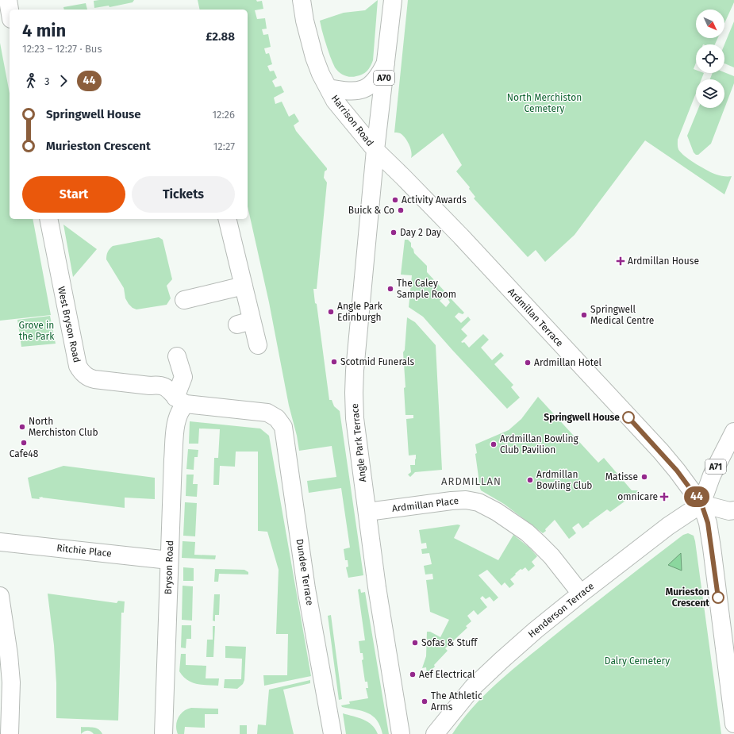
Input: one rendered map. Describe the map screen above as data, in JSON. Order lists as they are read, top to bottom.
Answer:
{
  "streets": {
    "street": [
      "A70",
      "Harrison Road",
      "Ardmillan Terrace",
      "West Bryson Road",
      "Angle Park Terrace",
      "A71",
      "Ardmillan Place",
      "Ritchie Place",
      "Bryson Road",
      "Dundee Terrace",
      "Henderson Terrace"
    ]
  },
  "crossings": [
    ["A70", "Harrison Road"],
    ["A70", "Ardmillan Terrace"],
    ["A70", "Angle Park Terrace"],
    ["Harrison Road", "Ardmillan Terrace"],
    ["Harrison Road", "Angle Park Terrace"],
    ["Ardmillan Terrace", "Angle Park Terrace"],
    ["Ardmillan Terrace", "A71"],
    ["Ardmillan Terrace", "Henderson Terrace"],
    ["West Bryson Road", "Bryson Road"],
    ["West Bryson Road", "Dundee Terrace"],
    ["Angle Park Terrace", "Ardmillan Place"],
    ["A71", "Henderson Terrace"],
    ["Ardmillan Place", "Henderson Terrace"],
    ["Ritchie Place", "Bryson Road"],
    ["Bryson Road", "Dundee Terrace"]
  ],
  "districts": ["ARDMILLAN"],
  "parks": ["North Merchiston Cemetery", "Grove in the Park", "Dalry Cemetery"],
  "places": {
    "other": [
      "Activity Awards",
      "Buick & Co",
      "Day 2 Day",
      "The Caley Sample Room",
      "Angle Park Edinburgh",
      "Springwell Medical Centre",
      "Scotmid Funerals",
      "Ardmillan Hotel",
      "Springwell House",
      "North Merchiston Club",
      "Cafe48",
      "Ardmillan Bowling Club Pavilion",
      "Matisse",
      "Ardmillan Bowling Club",
      "Murieston Crescent",
      "Sofas & Stuff",
      "Aef Electrical",
      "The Athletic Arms"
    ],
    "health": ["Ardmillan House", "omnicare"]
  },
  "lines": ["bus line 44"],
  "north": "bottom right",
  "page": {
    "on_map": "44",
    "heading": ["4 min", "12:23 – 12:27 · Bus", "£2.88"],
    "legs": ["3", "44"],
    "list": [
      {
        "name": "Springwell House",
        "value": "12:26"
      },
      {
        "name": "Murieston Crescent",
        "value": "12:27"
      }
    ],
    "buttons": ["Start", "Tickets"]
  }
}
